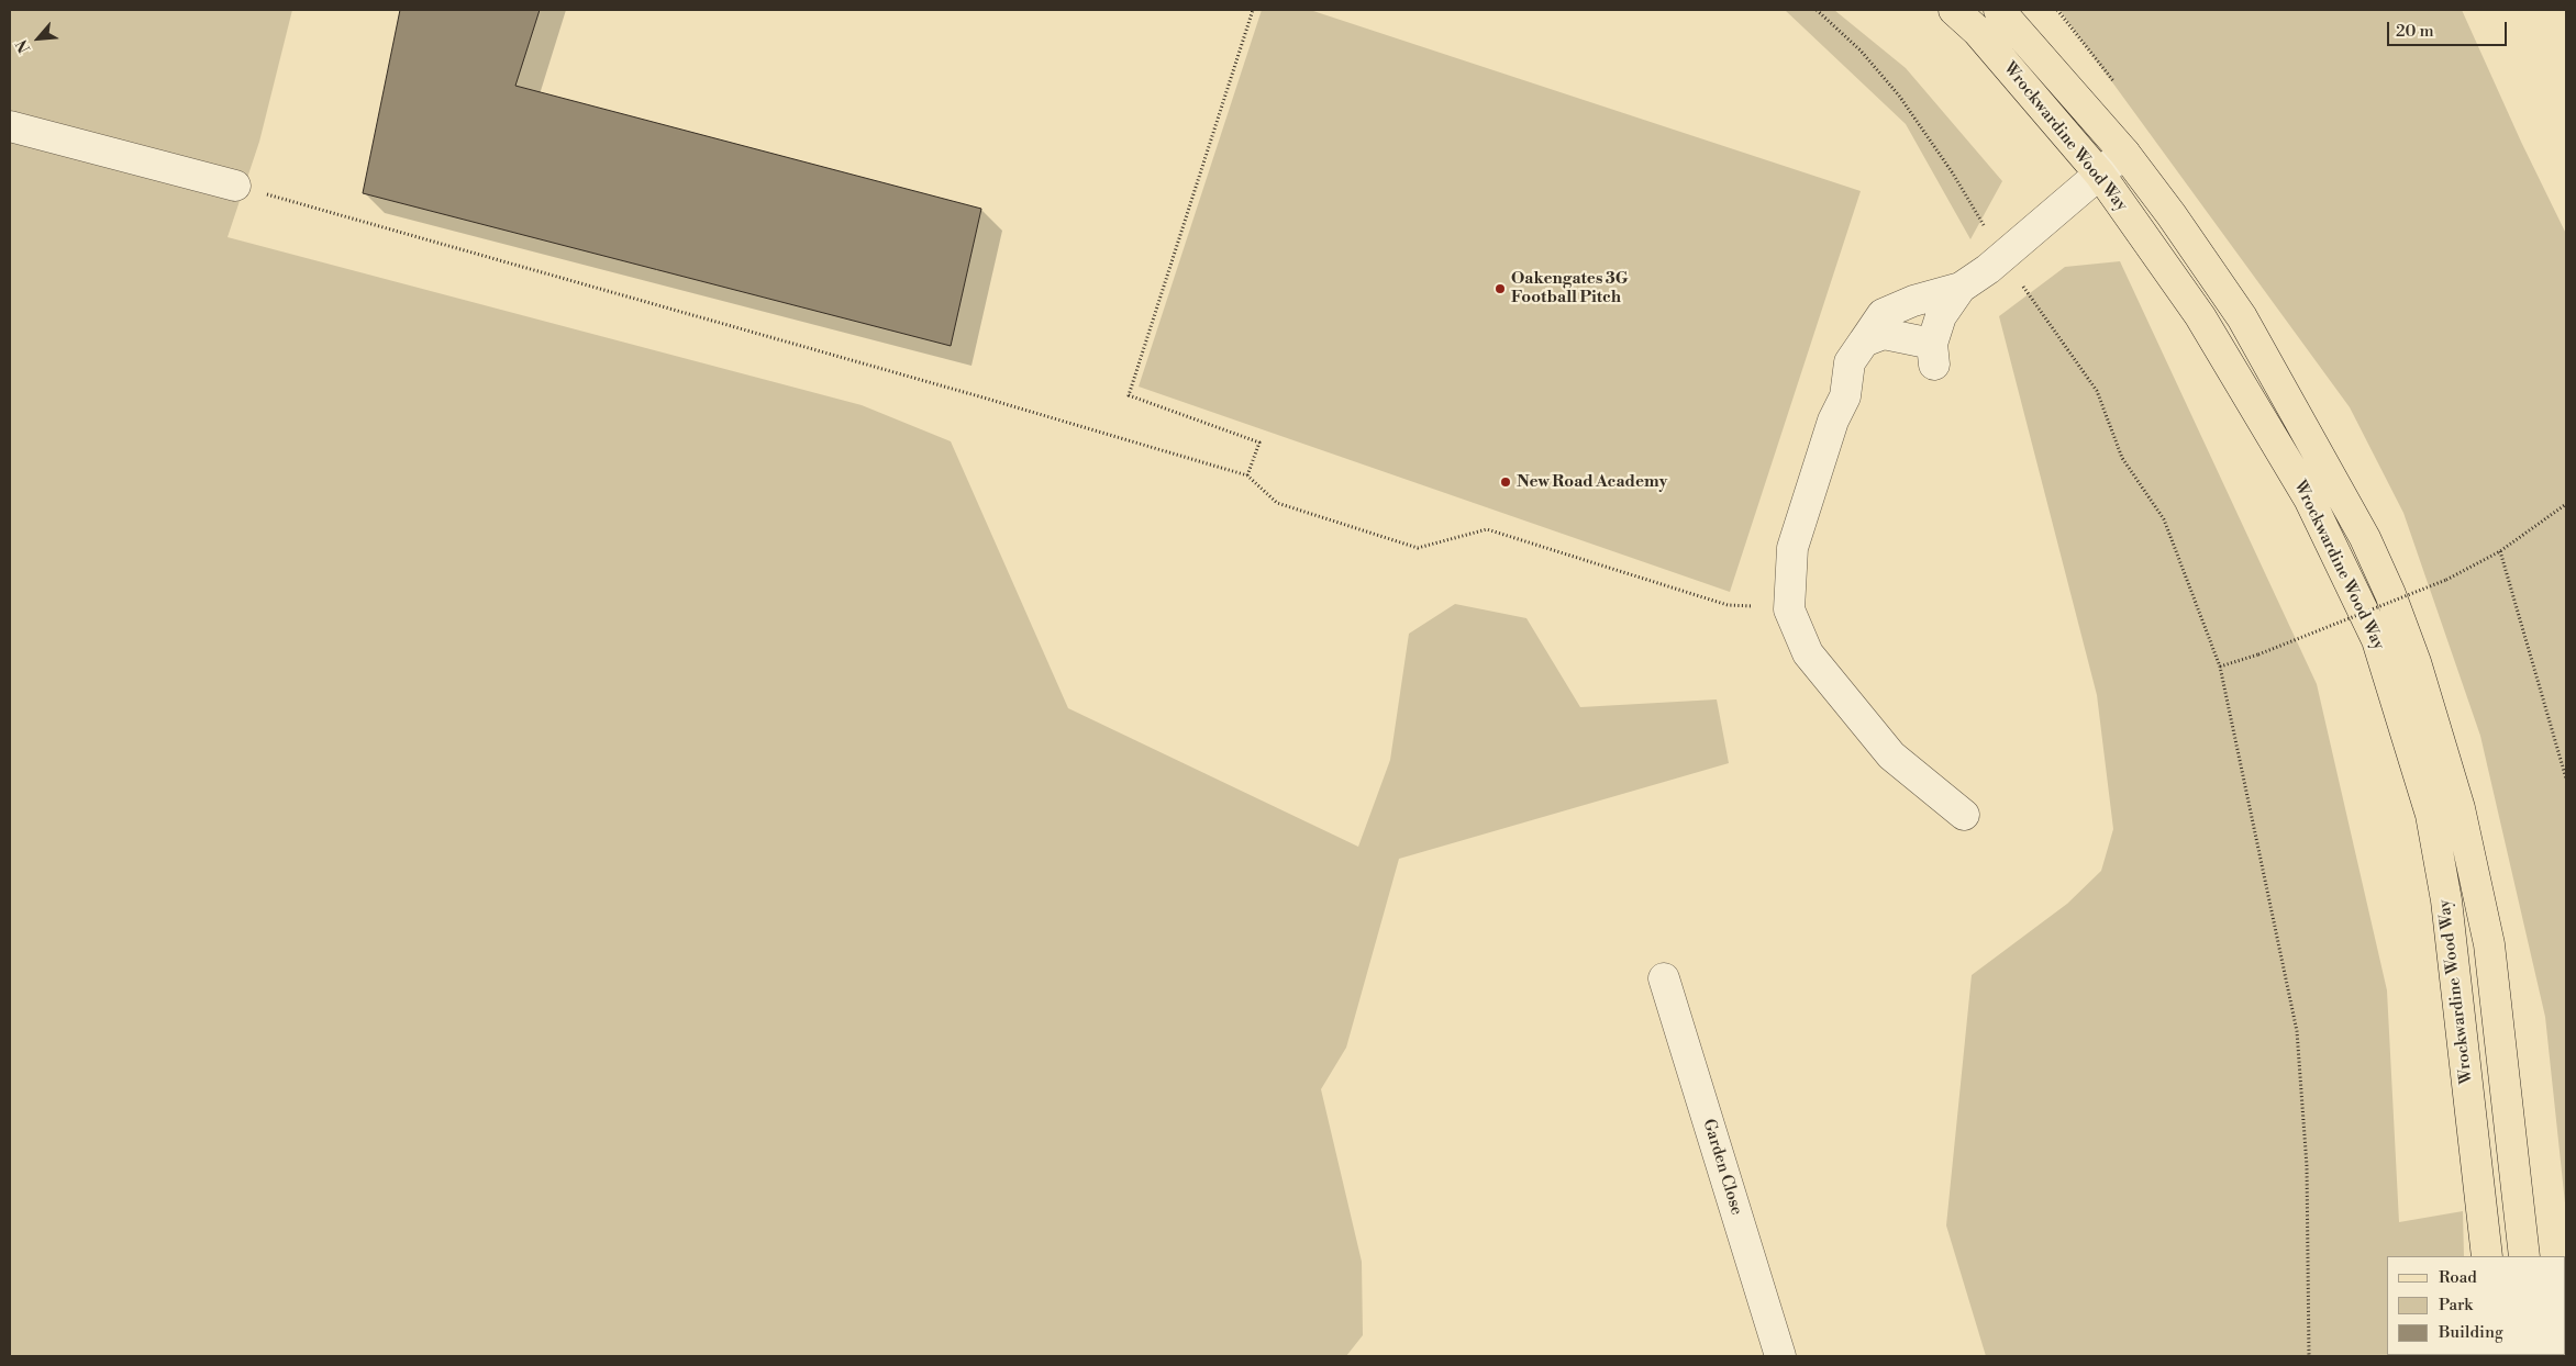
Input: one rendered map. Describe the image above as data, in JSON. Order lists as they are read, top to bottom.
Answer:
{
  "streets": {
    "main road": ["Wrockwardine Wood Way"],
    "street": ["Garden Close"]
  },
  "places": ["Oakengates 3G Football Pitch", "New Road Academy"],
  "legend": ["Road", "Park", "Building"],
  "scale_bar": "20 m",
  "north": "bottom left"
}
